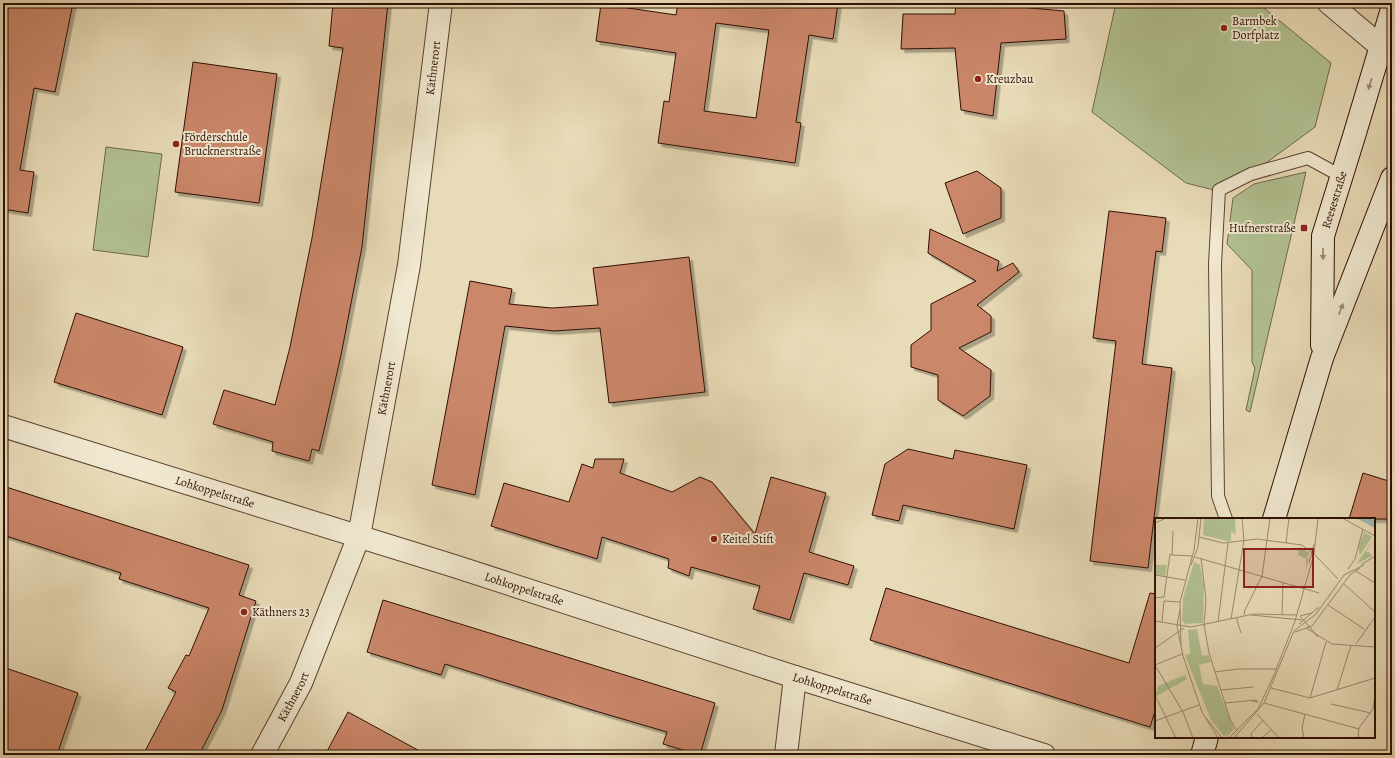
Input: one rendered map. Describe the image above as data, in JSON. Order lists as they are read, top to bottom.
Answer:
{
  "streets": {
    "street": ["Käthnerort", "Reesestraße", "Lohkoppelstraße"]
  },
  "crossings": [
    ["Käthnerort", "Lohkoppelstraße"]
  ],
  "places": {
    "other": [
      "Barmbek Dorfplatz",
      "Kreuzbau",
      "Förderschule Brucknerstraße",
      "Keitel Stift",
      "Käthners 23"
    ],
    "transit": ["Hufnerstraße"]
  }
}
